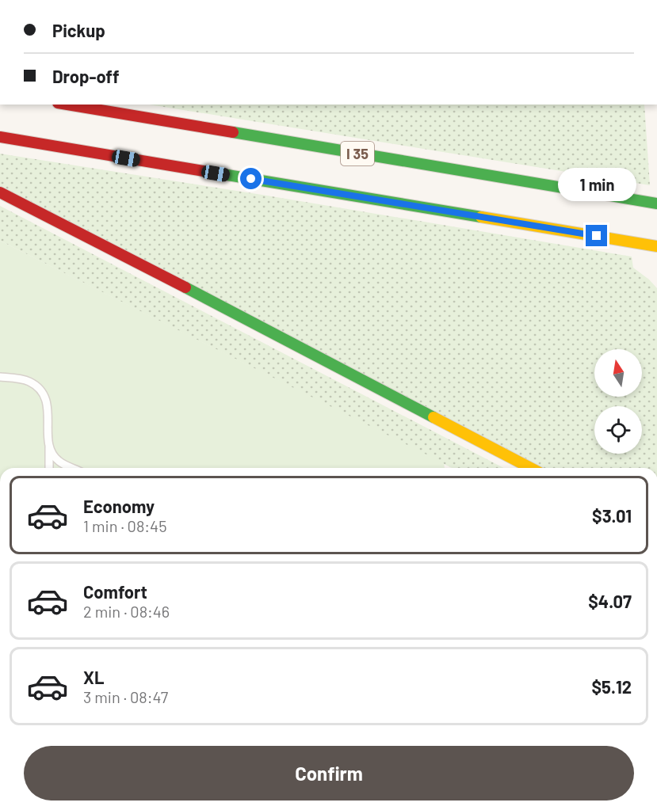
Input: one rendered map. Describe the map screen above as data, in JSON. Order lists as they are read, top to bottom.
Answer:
{
  "streets": {
    "main road": ["I 35"]
  },
  "north": "top",
  "page": {
    "banner": ["Pickup", "Drop-off"],
    "bubble": "1 min",
    "list": [
      {
        "name": "Economy",
        "note": "1 min · 08:45",
        "value": "$3.01"
      },
      {
        "name": "Comfort",
        "note": "2 min · 08:46",
        "value": "$4.07"
      },
      {
        "name": "XL",
        "note": "3 min · 08:47",
        "value": "$5.12"
      }
    ],
    "buttons": "Confirm"
  }
}
